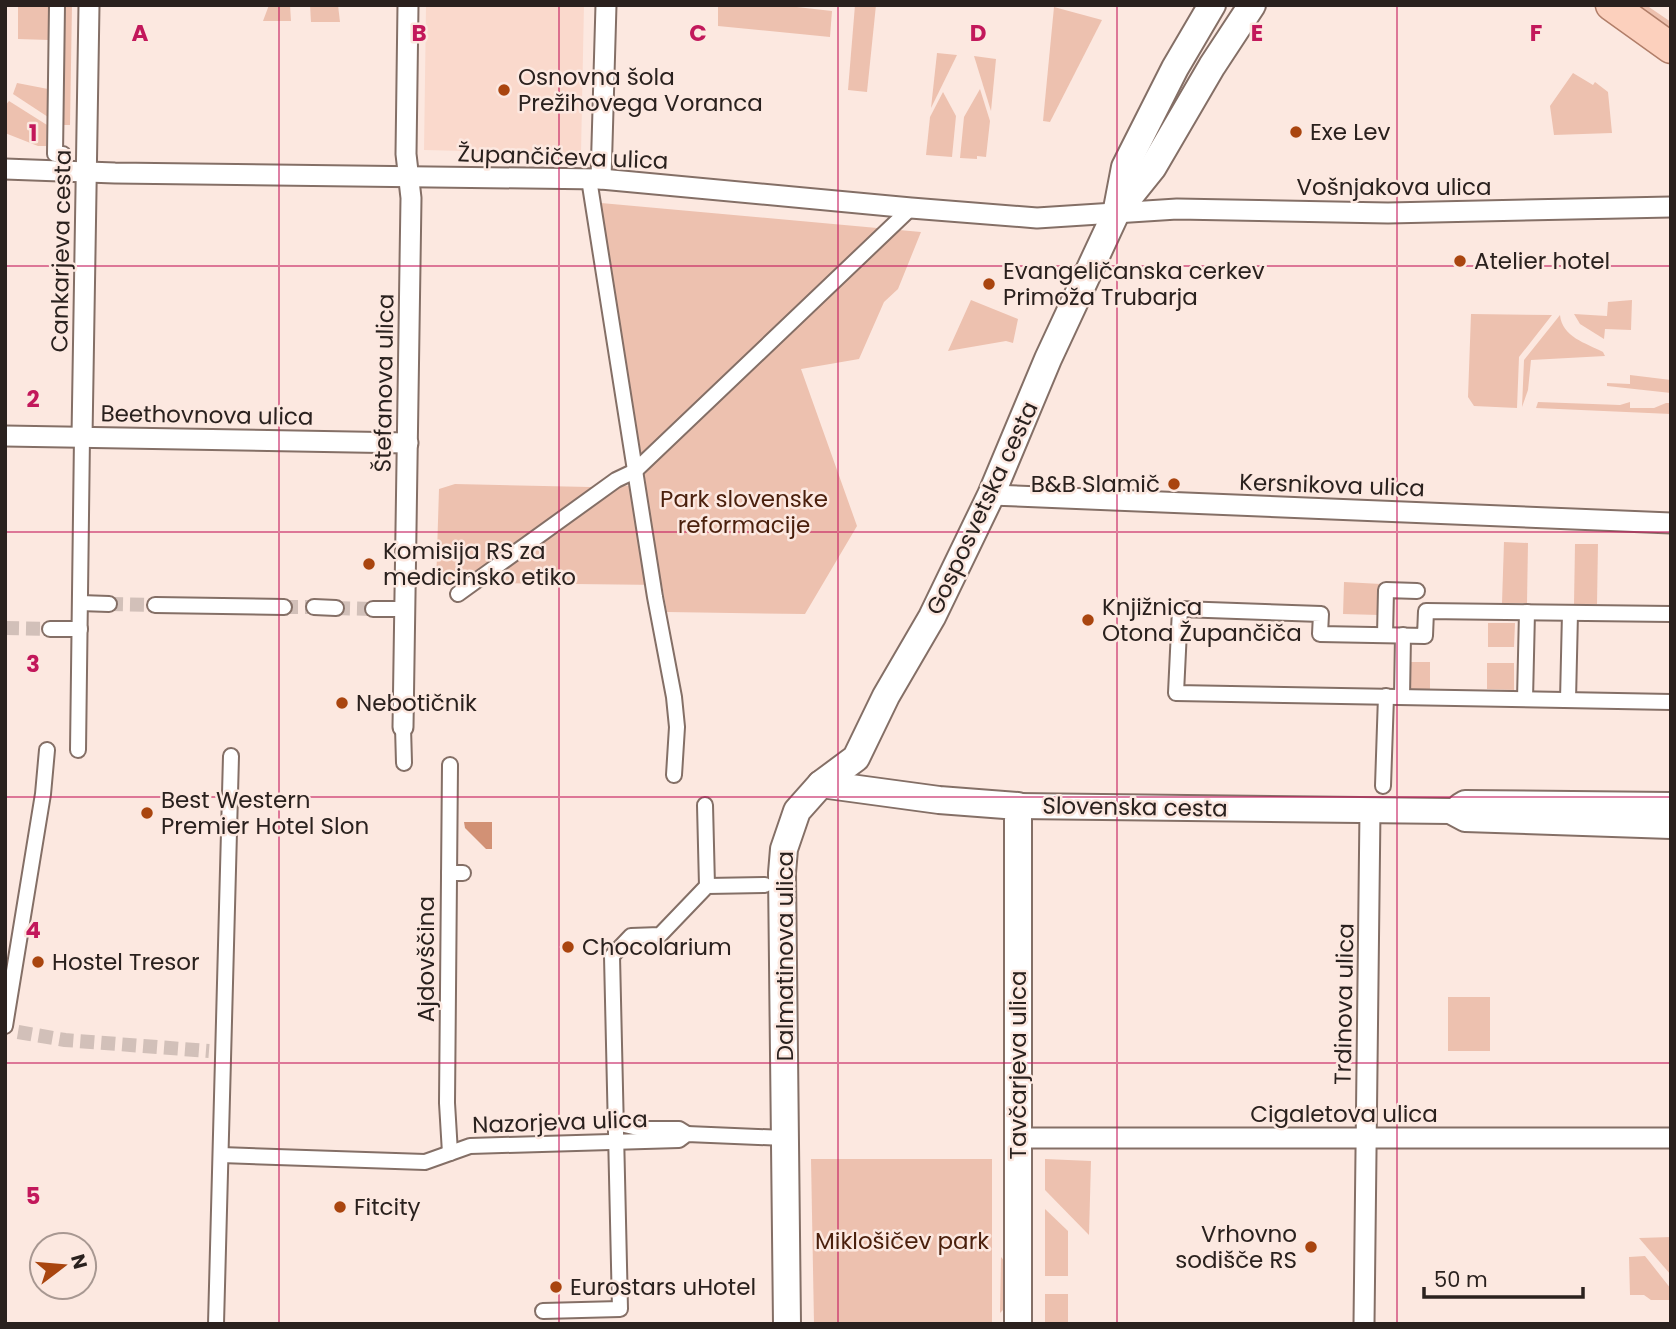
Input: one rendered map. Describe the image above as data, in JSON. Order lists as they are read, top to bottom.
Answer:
{
  "streets": {
    "main road": [
      "Gosposvetska cesta",
      "Slovenska cesta",
      "Dalmatinova ulica",
      "Tavčarjeva ulica"
    ],
    "street": [
      "Župančičeva ulica",
      "Vošnjakova ulica",
      "Cankarjeva cesta",
      "Štefanova ulica",
      "Beethovnova ulica",
      "Kersnikova ulica",
      "Ajdovščina",
      "Trdinova ulica",
      "Cigaletova ulica",
      "Nazorjeva ulica"
    ]
  },
  "crossings": [
    ["Župančičeva ulica", "Vošnjakova ulica"],
    ["Župančičeva ulica", "Cankarjeva cesta"],
    ["Župančičeva ulica", "Štefanova ulica"],
    ["Župančičeva ulica", "Gosposvetska cesta"],
    ["Vošnjakova ulica", "Gosposvetska cesta"],
    ["Cankarjeva cesta", "Beethovnova ulica"],
    ["Štefanova ulica", "Beethovnova ulica"],
    ["Kersnikova ulica", "Gosposvetska cesta"],
    ["Gosposvetska cesta", "Slovenska cesta"],
    ["Gosposvetska cesta", "Dalmatinova ulica"],
    ["Slovenska cesta", "Dalmatinova ulica"],
    ["Slovenska cesta", "Trdinova ulica"],
    ["Slovenska cesta", "Tavčarjeva ulica"],
    ["Dalmatinova ulica", "Nazorjeva ulica"],
    ["Ajdovščina", "Nazorjeva ulica"],
    ["Trdinova ulica", "Cigaletova ulica"],
    ["Tavčarjeva ulica", "Cigaletova ulica"]
  ],
  "parks": ["Park slovenske reformacije", "Miklošičev park"],
  "places": [
    "Osnovna šola Prežihovega Voranca",
    "Exe Lev",
    "Atelier hotel",
    "Evangeličanska cerkev Primoža Trubarja",
    "B&B Slamič",
    "Komisija RS za medicinsko etiko",
    "Knjižnica Otona Župančiča",
    "Nebotičnik",
    "Best Western Premier Hotel Slon",
    "Chocolarium",
    "Hostel Tresor",
    "Fitcity",
    "Vrhovno sodišče RS",
    "Eurostars uHotel"
  ],
  "scale_bar": "50 m",
  "north": "right",
  "grid": {
    "columns": [
      "A",
      "B",
      "C",
      "D",
      "E",
      "F"
    ],
    "rows": [
      "1",
      "2",
      "3",
      "4",
      "5"
    ]
  }
}
